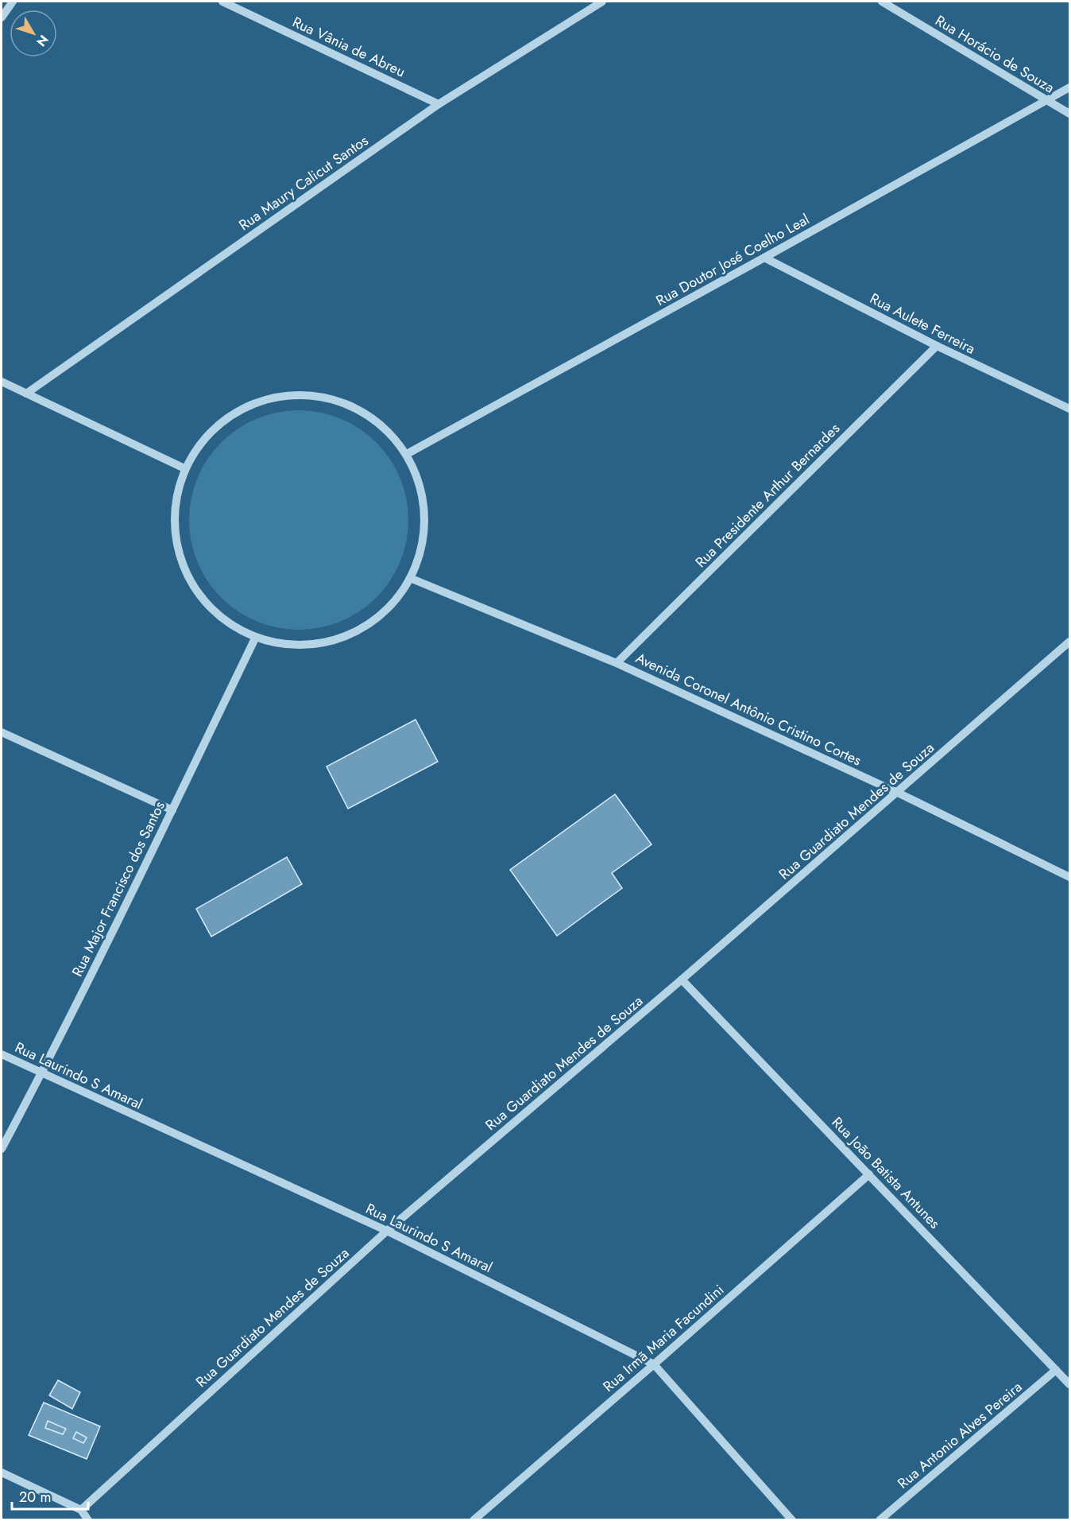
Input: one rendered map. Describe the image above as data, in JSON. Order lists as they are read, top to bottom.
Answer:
{
  "streets": {
    "street": [
      "Rua Vânia de Abreu",
      "Rua Horácio de Souza",
      "Rua Maury Calicut Santos",
      "Rua Doutor José Coelho Leal",
      "Rua Aulete Ferreira",
      "Rua Presidente Arthur Bernardes",
      "Avenida Coronel Antônio Cristino Cortes",
      "Rua Guardiato Mendes de Souza",
      "Rua Major Francisco dos Santos",
      "Rua Laurindo S Amaral",
      "Rua João Batista Antunes",
      "Rua Irmã Maria Facundini",
      "Rua Antonio Alves Pereira"
    ]
  },
  "crossings": [
    ["Rua Vânia de Abreu", "Rua Maury Calicut Santos"],
    ["Rua Horácio de Souza", "Rua Doutor José Coelho Leal"],
    ["Rua Doutor José Coelho Leal", "Rua Aulete Ferreira"],
    ["Rua Aulete Ferreira", "Rua Presidente Arthur Bernardes"],
    ["Rua Presidente Arthur Bernardes", "Avenida Coronel Antônio Cristino Cortes"],
    ["Avenida Coronel Antônio Cristino Cortes", "Rua Guardiato Mendes de Souza"],
    ["Rua Guardiato Mendes de Souza", "Rua Laurindo S Amaral"],
    ["Rua Guardiato Mendes de Souza", "Rua João Batista Antunes"],
    ["Rua Major Francisco dos Santos", "Rua Laurindo S Amaral"],
    ["Rua Laurindo S Amaral", "Rua Irmã Maria Facundini"],
    ["Rua João Batista Antunes", "Rua Irmã Maria Facundini"],
    ["Rua João Batista Antunes", "Rua Antonio Alves Pereira"]
  ],
  "scale_bar": "20 m",
  "north": "bottom right"
}
